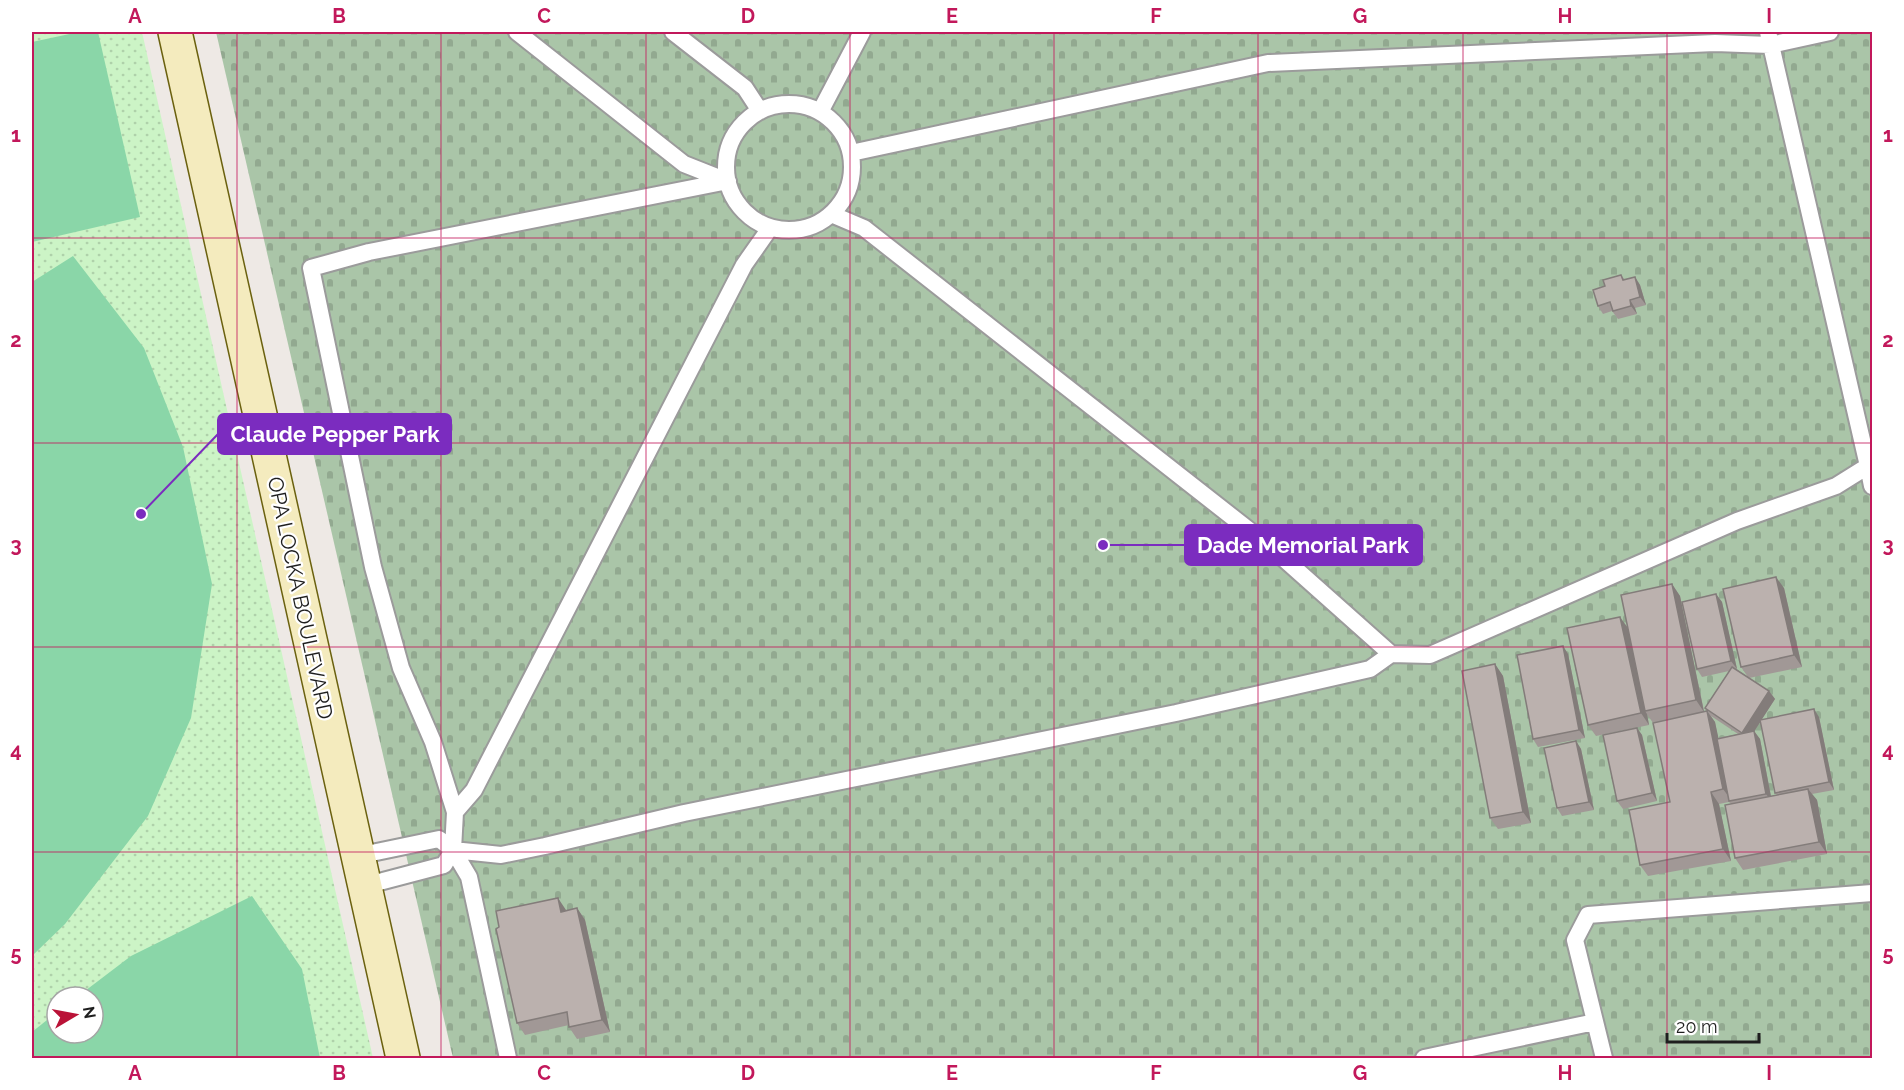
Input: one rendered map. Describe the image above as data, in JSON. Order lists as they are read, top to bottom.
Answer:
{
  "streets": {
    "main road": ["OPA LOCKA BOULEVARD"]
  },
  "places": ["Claude Pepper Park", "Dade Memorial Park"],
  "scale_bar": "20 m",
  "north": "right",
  "grid": {
    "columns": [
      "A",
      "B",
      "C",
      "D",
      "E",
      "F",
      "G",
      "H",
      "I"
    ],
    "rows": [
      "1",
      "2",
      "3",
      "4",
      "5"
    ]
  }
}
